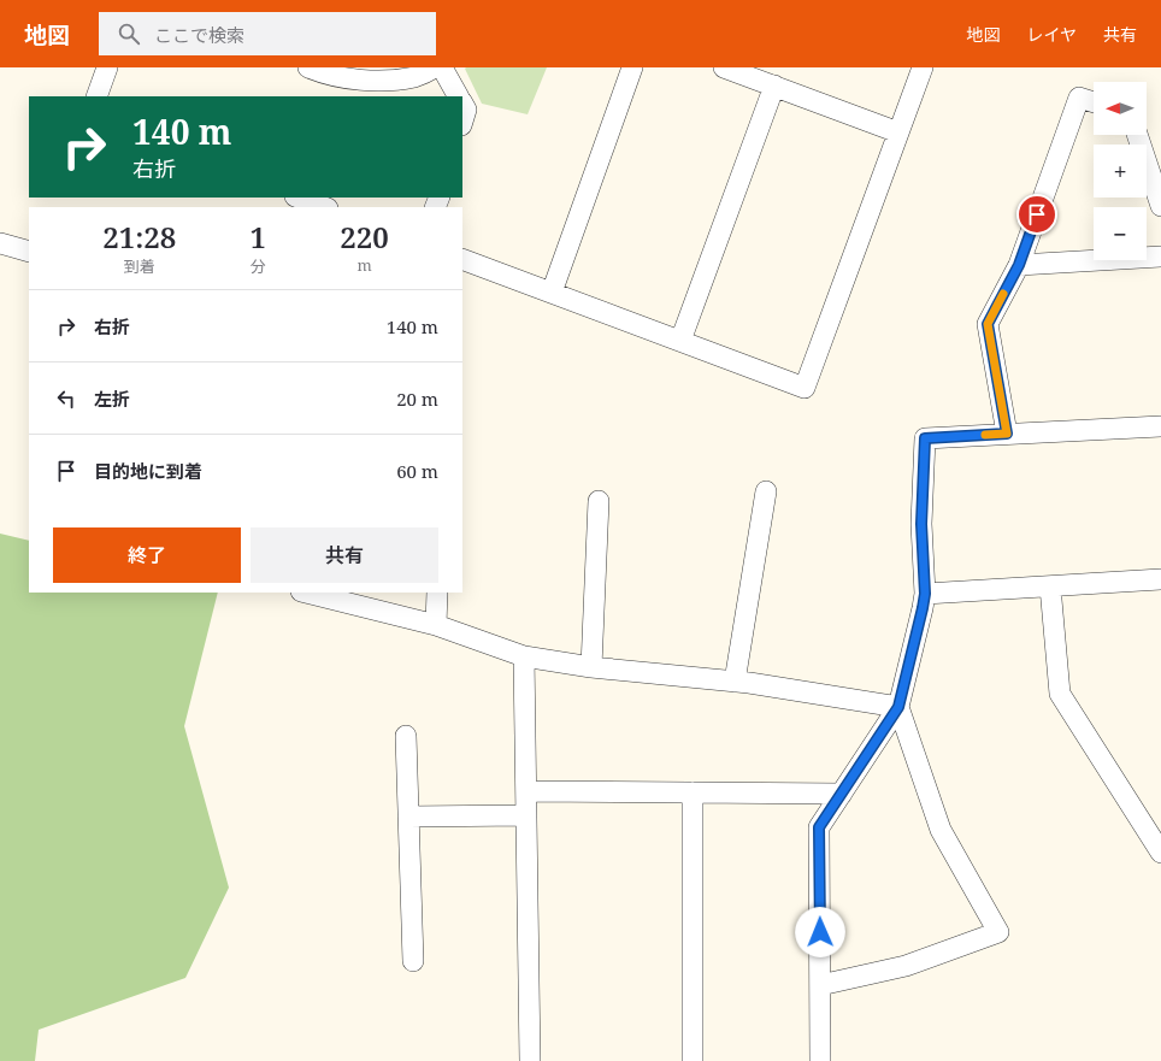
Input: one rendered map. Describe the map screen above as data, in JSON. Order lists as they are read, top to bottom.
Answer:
{
  "north": "left",
  "page": {
    "header": "地図",
    "search": "ここで検索",
    "nav": ["地図", "レイヤ", "共有"],
    "map_buttons": ["+", "−"],
    "turn": ["140 m", "右折"],
    "eta": [
      "21:28",
      "到着",
      "1",
      "分",
      "220",
      "m"
    ],
    "list": [
      {
        "name": "右折",
        "value": "140 m"
      },
      {
        "name": "左折",
        "value": "20 m"
      },
      {
        "name": "目的地に到着",
        "value": "60 m"
      }
    ],
    "buttons": ["終了", "共有"]
  }
}
